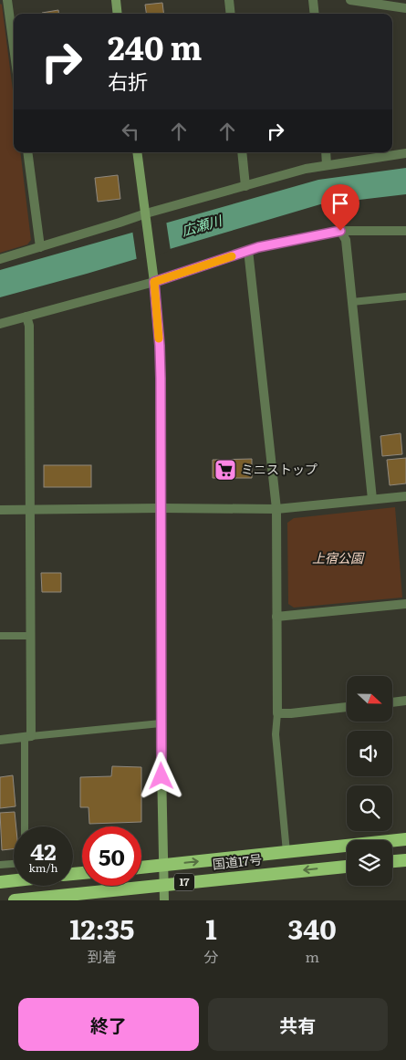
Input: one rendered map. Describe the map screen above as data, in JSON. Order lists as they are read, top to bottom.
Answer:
{
  "streets": {
    "highway": ["国道17号", "17"]
  },
  "water": ["広瀬川"],
  "parks": ["上宿公園"],
  "places": {
    "supermarket": ["ミニストップ"]
  },
  "north": "right",
  "page": {
    "turn": ["240 m", "右折"],
    "speed": "42 km/h",
    "limit": "50",
    "eta": [
      "12:35",
      "到着",
      "1",
      "分",
      "340",
      "m"
    ],
    "buttons": ["終了", "共有"]
  }
}
